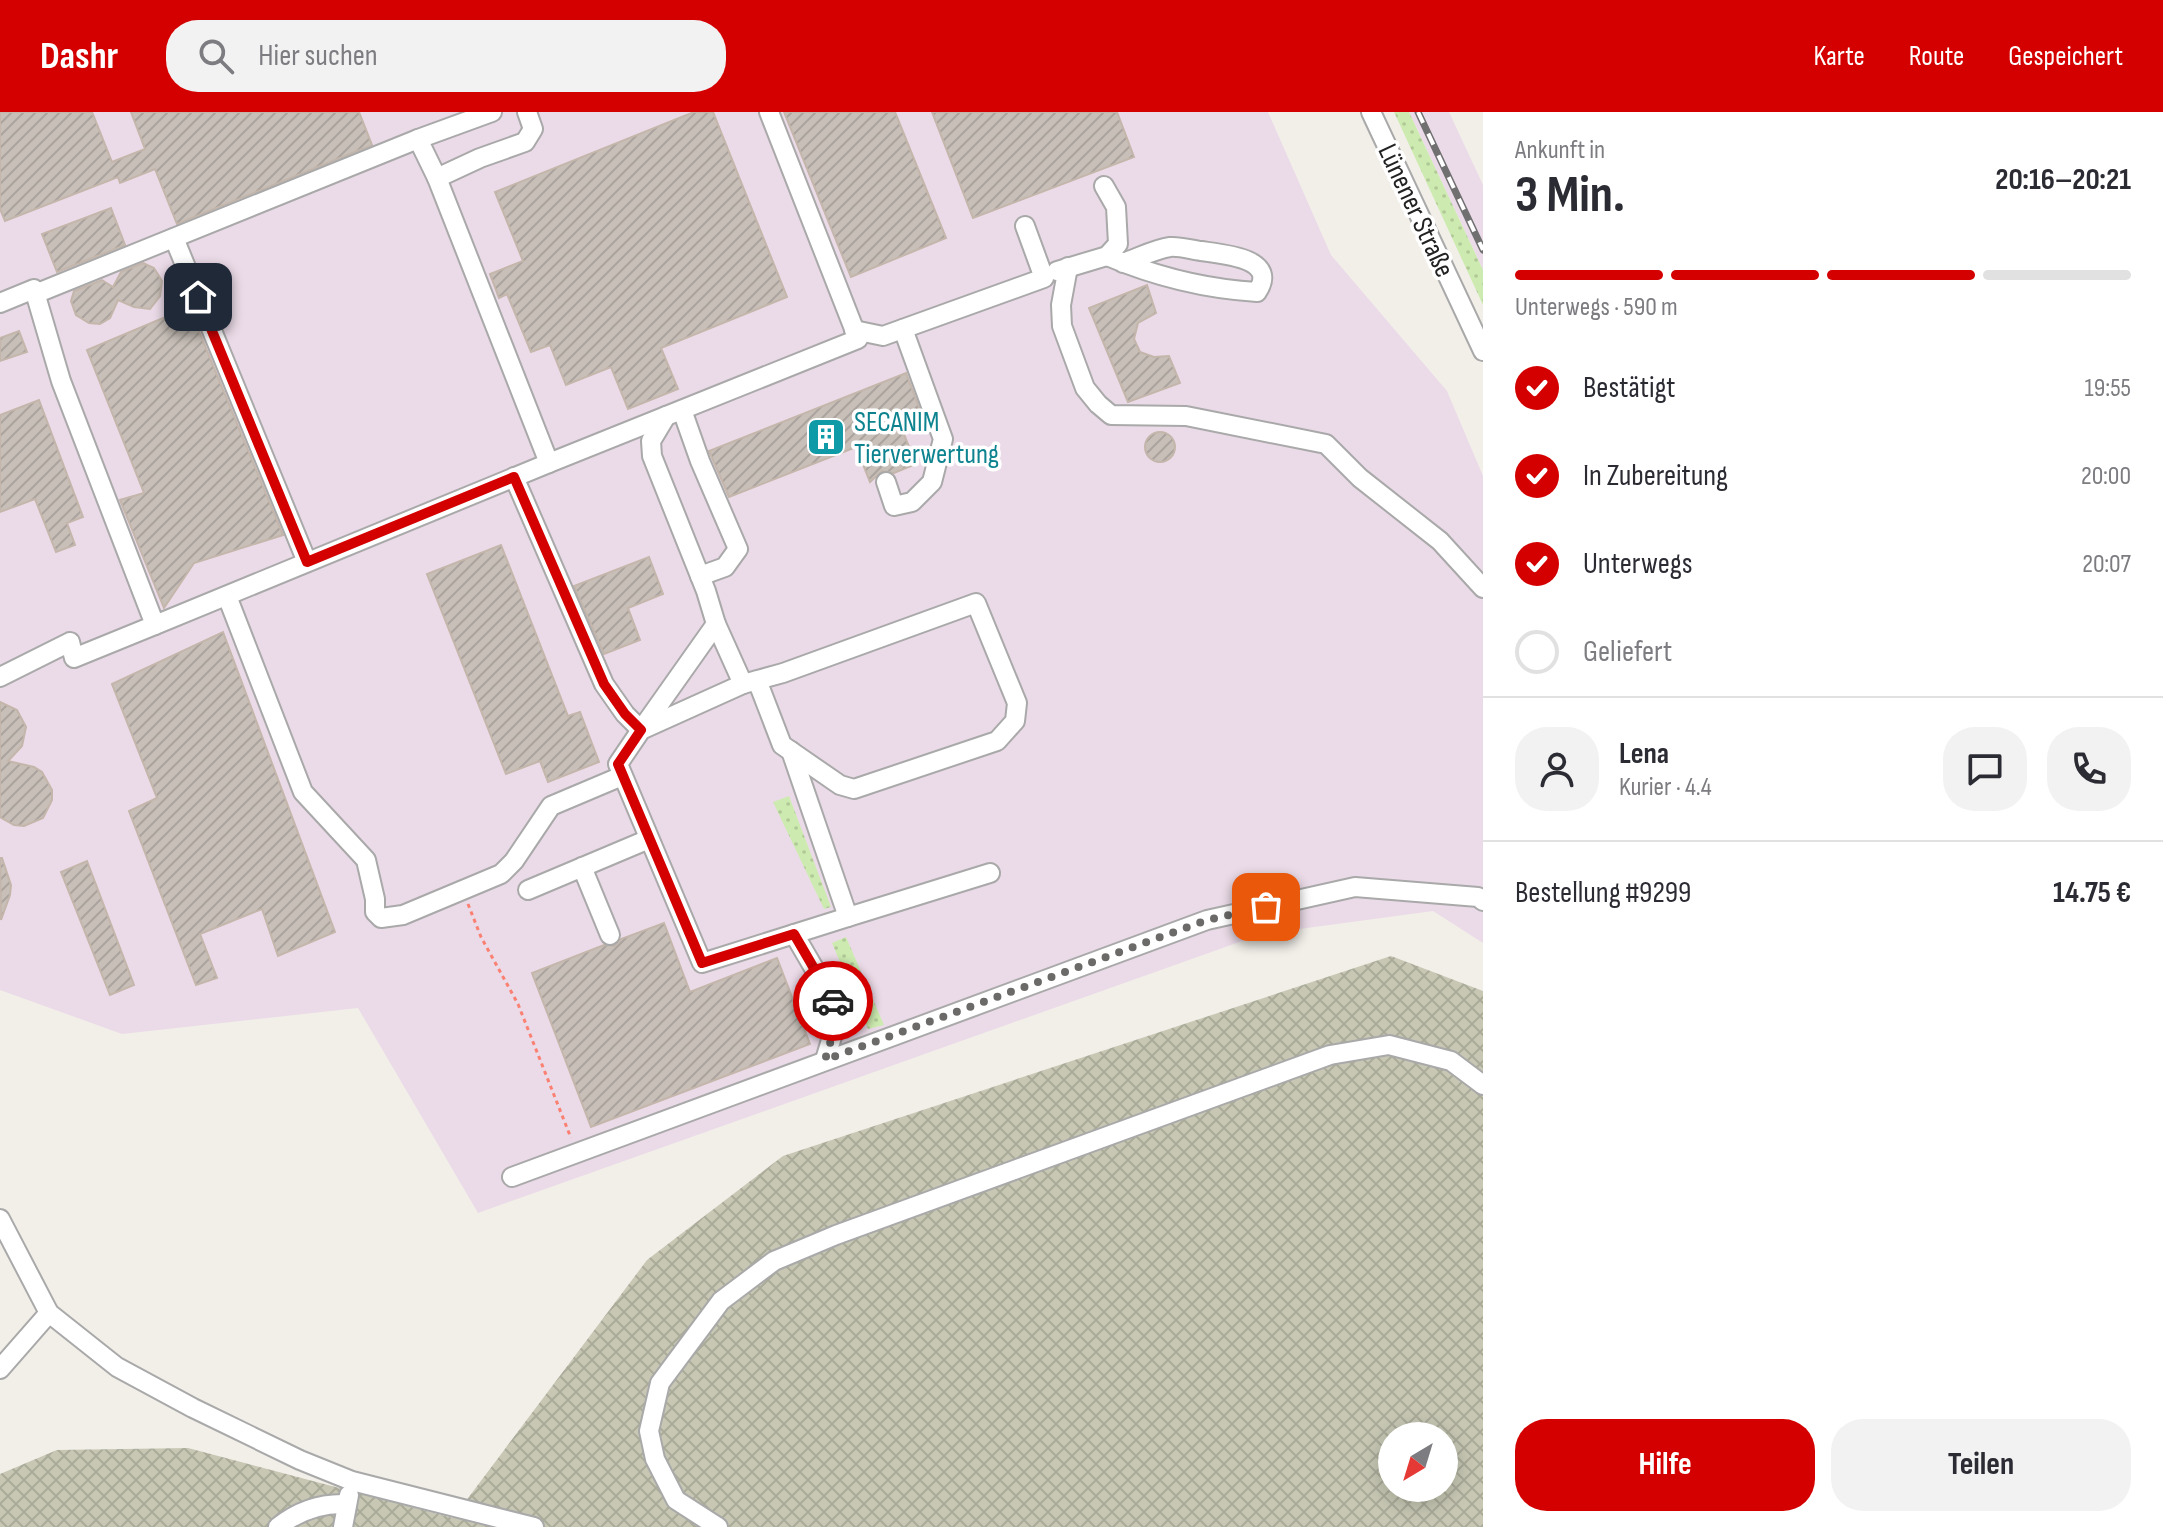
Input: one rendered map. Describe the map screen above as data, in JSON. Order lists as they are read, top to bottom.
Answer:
{
  "streets": {
    "street": ["Lünener Straße"]
  },
  "places": {
    "building": ["SECANIM Tierverwertung"]
  },
  "north": "bottom left",
  "page": {
    "header": "Dashr",
    "search": "Hier suchen",
    "nav": ["Karte", "Route", "Gespeichert"],
    "heading": ["3 Min.", "Ankunft in", "20:16–20:21"],
    "panel": [
      "Lena",
      "Kurier · 4.4",
      "Bestellung #9299",
      "14.75 €"
    ],
    "bar": "Unterwegs · 590 m",
    "list": [
      ["Bestätigt", "19:55"],
      ["In Zubereitung", "20:00"],
      ["Unterwegs", "20:07"],
      "Geliefert"
    ],
    "buttons": ["Hilfe", "Teilen"]
  }
}
